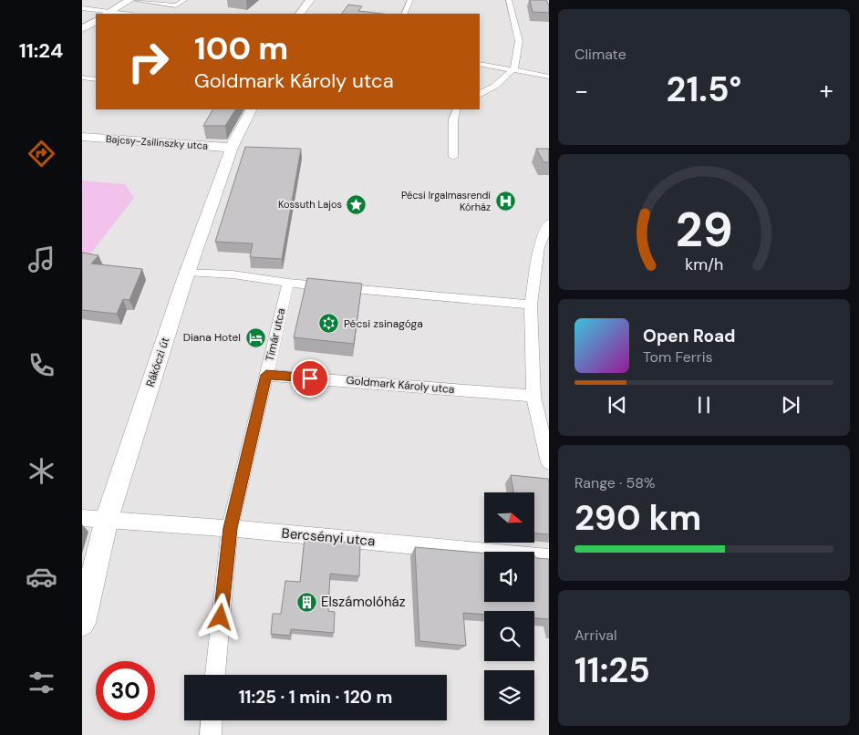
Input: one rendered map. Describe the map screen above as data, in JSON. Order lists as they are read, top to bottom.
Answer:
{
  "streets": {
    "street": [
      "Bajcsy-Zsilinszky utca",
      "Tímár utca",
      "Rákóczi út",
      "Goldmark Károly utca",
      "Bercsényi utca"
    ]
  },
  "crossings": [
    ["Bajcsy-Zsilinszky utca", "Rákóczi út"],
    ["Tímár utca", "Goldmark Károly utca"],
    ["Tímár utca", "Bercsényi utca"],
    ["Rákóczi út", "Bercsényi utca"]
  ],
  "places": {
    "hospital": ["Pécsi Irgalmasrendi Kórház"],
    "place": ["Kossuth Lajos"],
    "synagogue": ["Pécsi zsinagóga"],
    "hotel": ["Diana Hotel"],
    "building": ["Elszámolóház"]
  },
  "north": "right",
  "page": {
    "tabs": "11:24",
    "tile": [
      "Climate",
      ["Range · 58%", "290 km"],
      ["Arrival", "11:25"]
    ],
    "turn": ["100 m", "Goldmark Károly utca"],
    "heat": ["−", "21.5°", "+"],
    "song": ["Open Road", "Tom Ferris"],
    "limit": "30",
    "trip": "11:25 · 1 min · 120 m",
    "gauge": ["29", "km/h"]
  }
}
